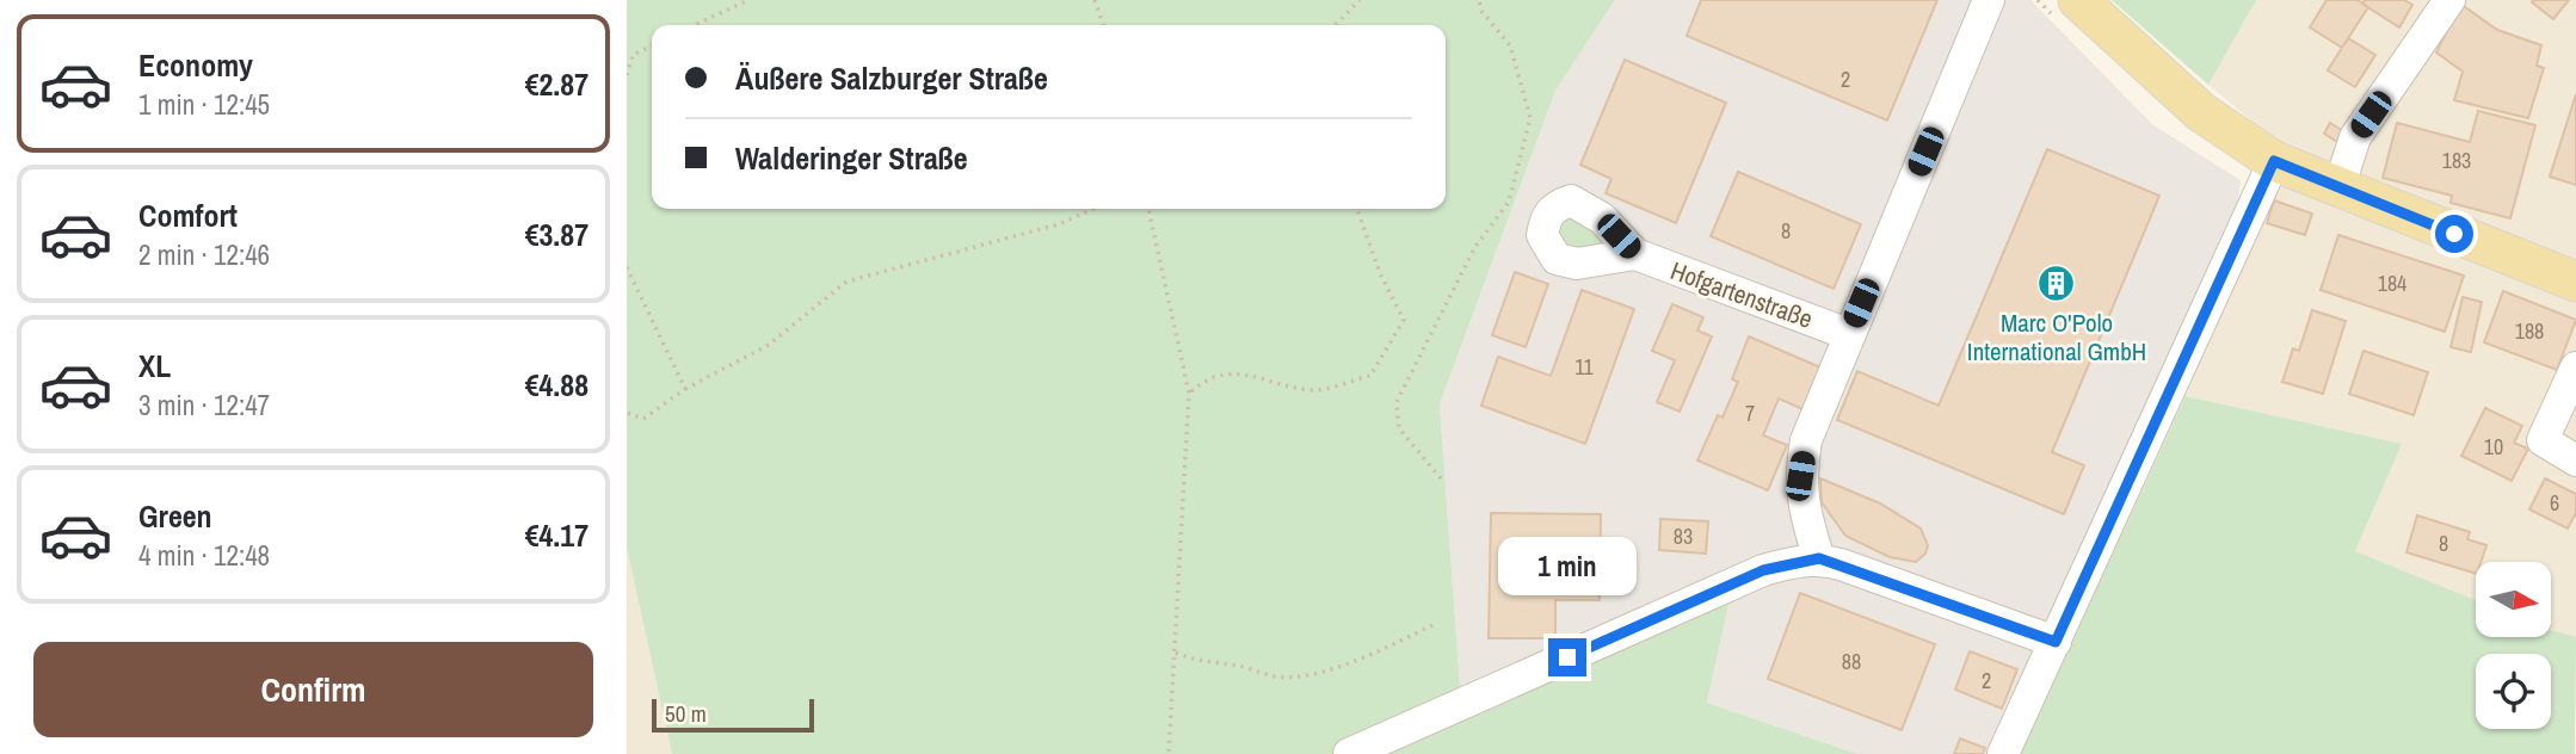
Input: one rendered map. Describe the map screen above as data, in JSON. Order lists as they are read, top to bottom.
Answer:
{
  "streets": {
    "street": ["Hofgartenstraße"]
  },
  "places": {
    "building": ["Marc O'Polo International GmbH"]
  },
  "house_numbers": [
    "2",
    "183",
    "8",
    "184",
    "188",
    "11",
    "7",
    "10",
    "6",
    "83",
    "8",
    "88",
    "2"
  ],
  "scale_bar": "50 m",
  "north": "right",
  "page": {
    "list": [
      {
        "name": "Economy",
        "note": "1 min · 12:45",
        "value": "€2.87"
      },
      {
        "name": "Comfort",
        "note": "2 min · 12:46",
        "value": "€3.87"
      },
      {
        "name": "XL",
        "note": "3 min · 12:47",
        "value": "€4.88"
      },
      {
        "name": "Green",
        "note": "4 min · 12:48",
        "value": "€4.17"
      }
    ],
    "banner": ["Äußere Salzburger Straße", "Walderinger Straße"],
    "bubble": "1 min",
    "buttons": "Confirm",
    "scale": "50 m"
  }
}
